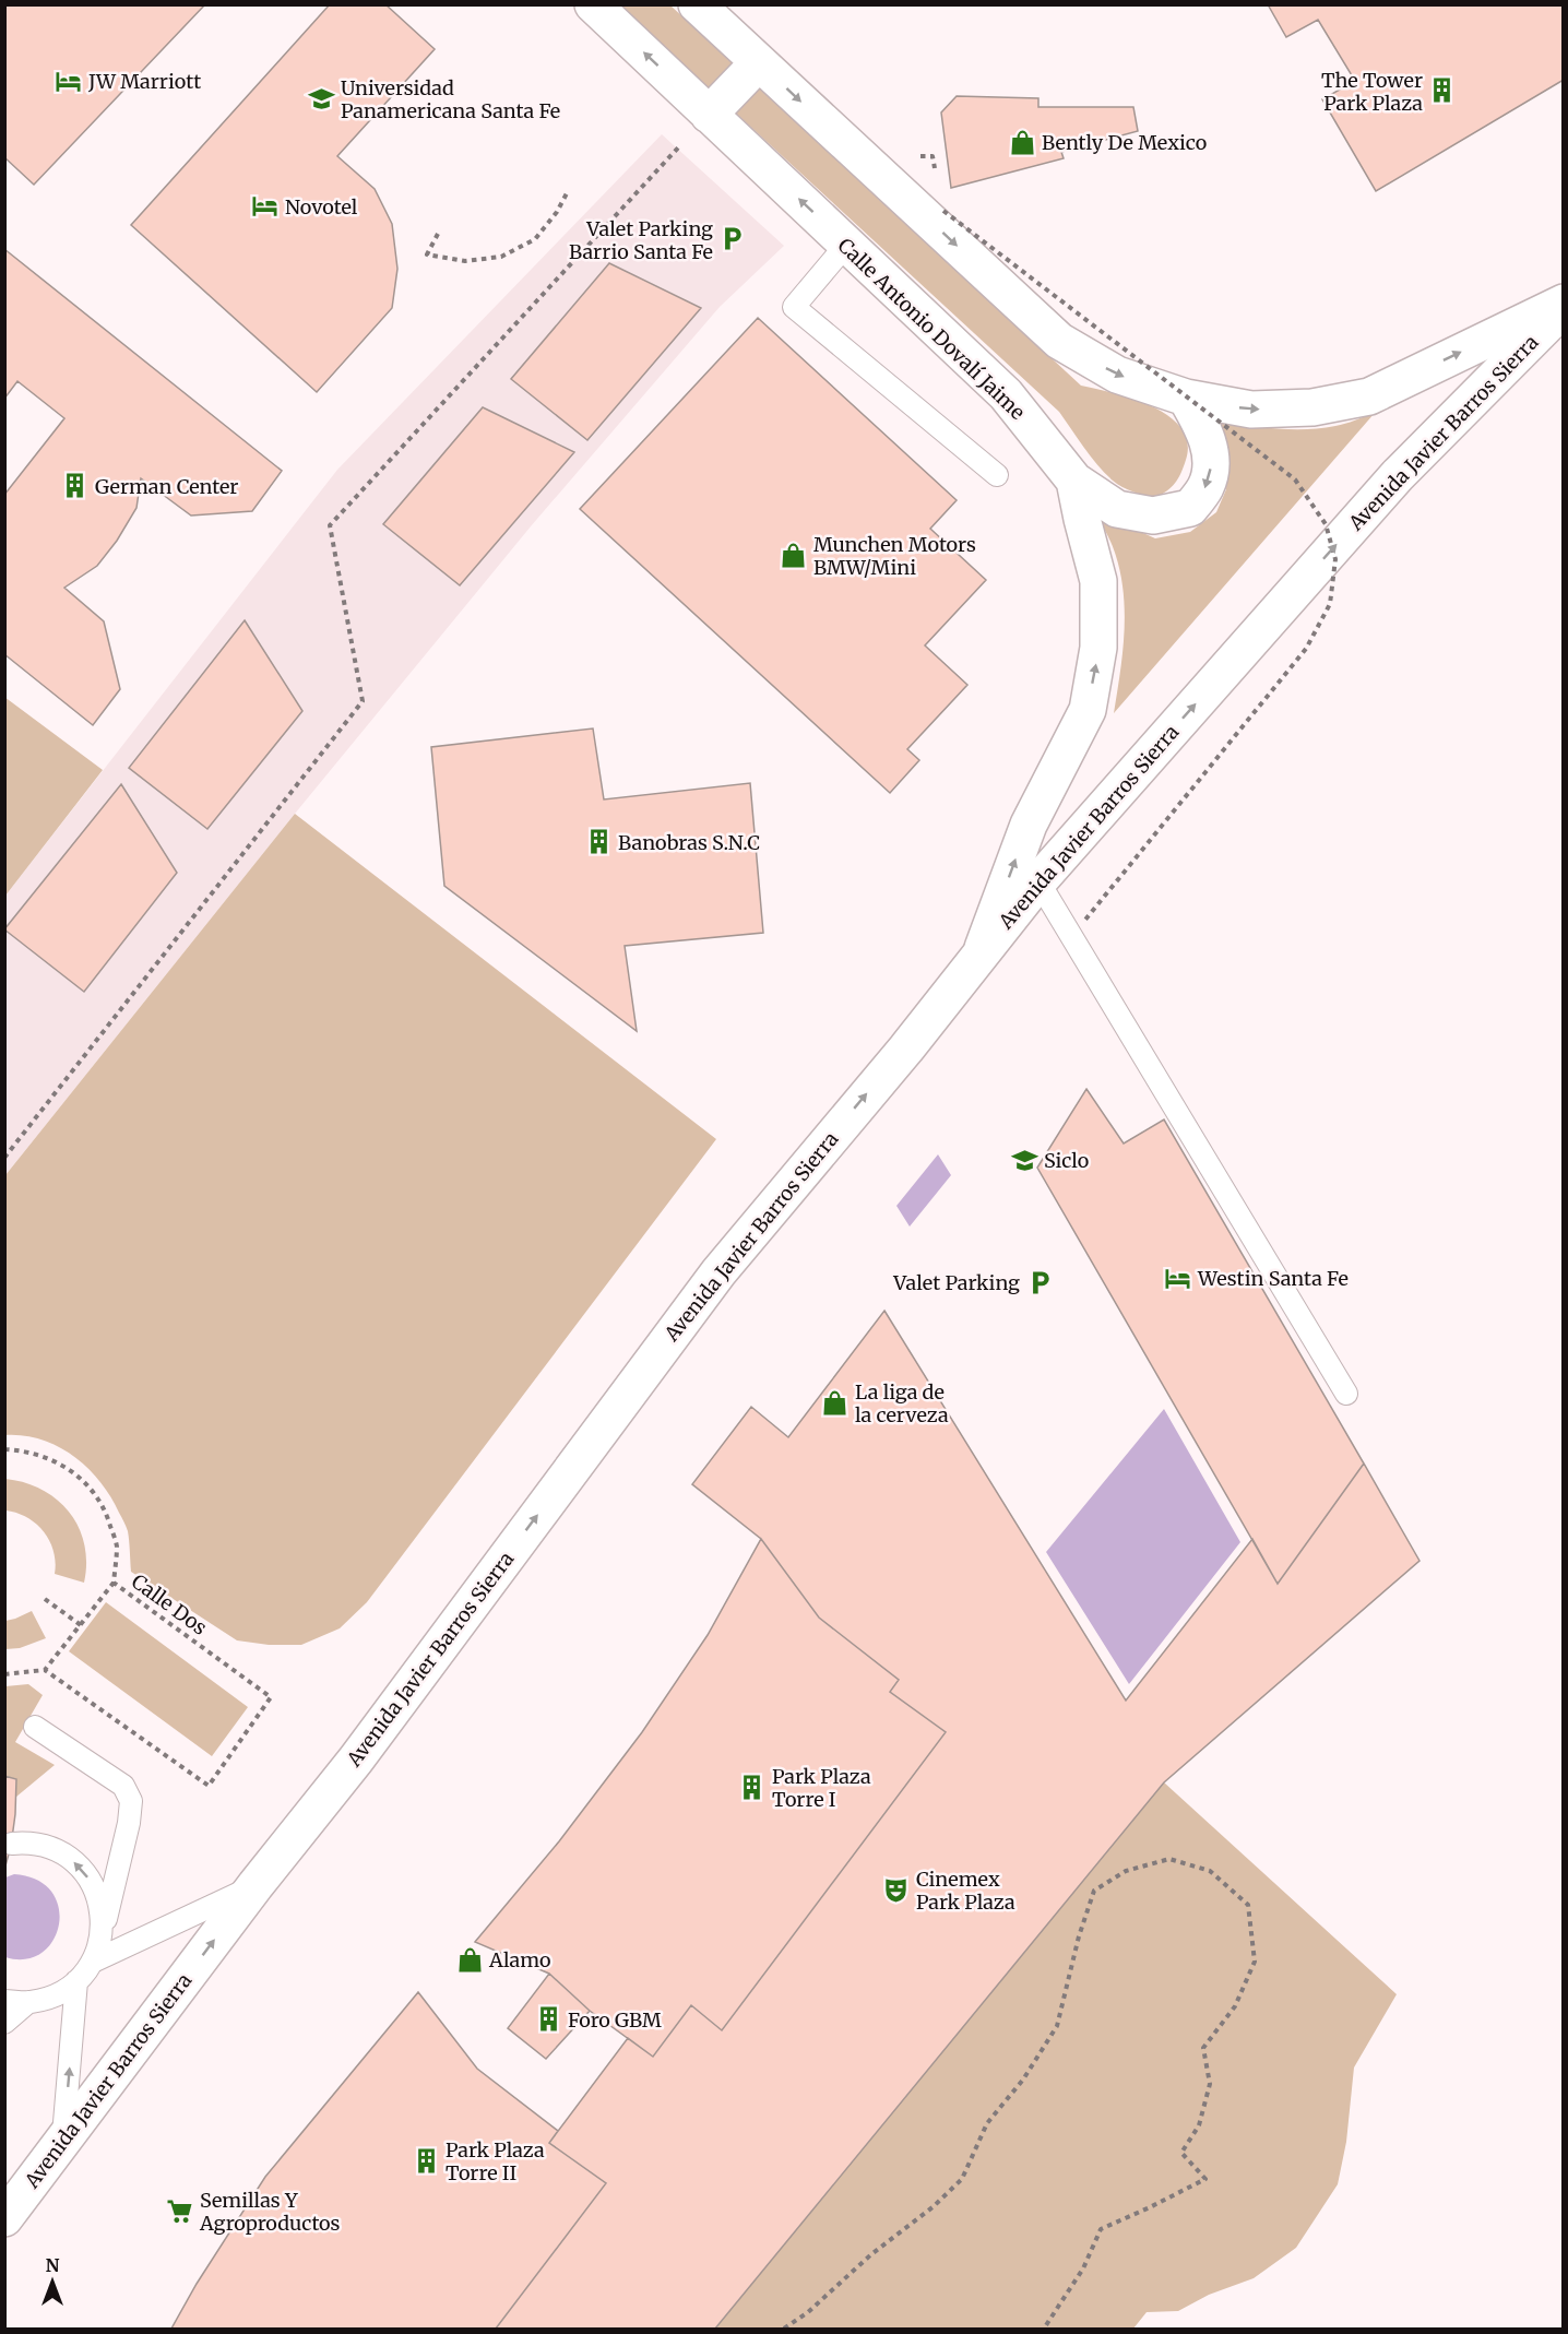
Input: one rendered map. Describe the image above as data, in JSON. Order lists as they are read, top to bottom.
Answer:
{
  "streets": {
    "street": ["Calle Antonio Dovalí Jaime", "Avenida Javier Barros Sierra"],
    "path": ["Calle Dos"]
  },
  "crossings": [
    ["Calle Antonio Dovalí Jaime", "Avenida Javier Barros Sierra"]
  ],
  "one_way": ["Calle Antonio Dovalí Jaime", "Avenida Javier Barros Sierra"],
  "places": {
    "hotel": ["JW Marriott", "Novotel", "Westin Santa Fe"],
    "building": [
      "The Tower Park Plaza",
      "German Center",
      "Banobras S.N.C",
      "Park Plaza Torre I",
      "Foro GBM",
      "Park Plaza Torre II"
    ],
    "school or university": ["Universidad Panamericana Santa Fe", "Siclo"],
    "shop": [
      "Bently De Mexico",
      "Munchen Motors BMW/Mini",
      "La liga de la cerveza",
      "Alamo"
    ],
    "parking": ["Valet Parking Barrio Santa Fe", "Valet Parking"],
    "theatre": ["Cinemex Park Plaza"],
    "supermarket": ["Semillas Y Agroproductos"]
  },
  "north": "top"
}
